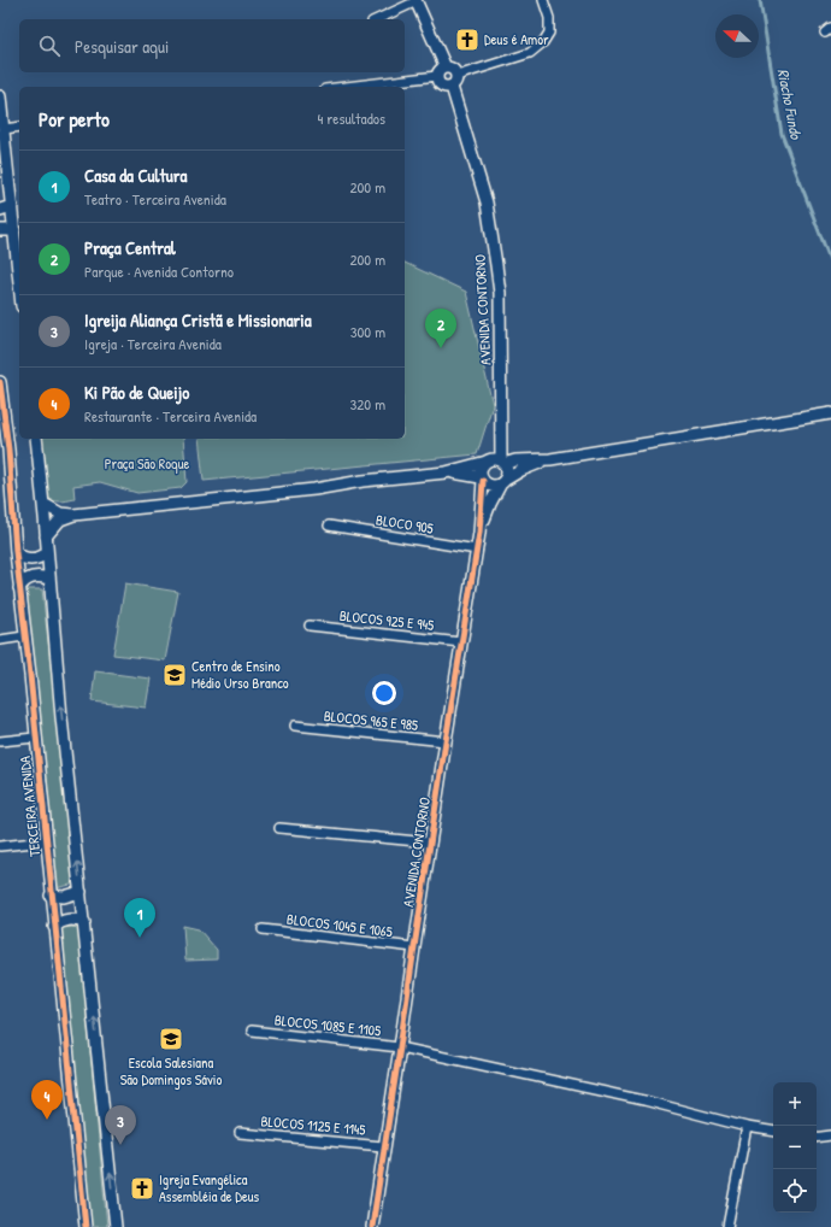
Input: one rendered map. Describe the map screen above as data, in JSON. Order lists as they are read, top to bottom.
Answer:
{
  "streets": {
    "street": [
      "AVENIDA CONTORNO",
      "BLOCO 905",
      "BLOCOS 925 E 945",
      "BLOCOS 965 E 985",
      "TERCEIRA AVENIDA",
      "BLOCOS 1045 E 1065",
      "BLOCOS 1085 E 1105",
      "BLOCOS 1125 E 1145"
    ]
  },
  "crossings": [
    ["AVENIDA CONTORNO", "BLOCO 905"],
    ["AVENIDA CONTORNO", "BLOCOS 925 E 945"],
    ["AVENIDA CONTORNO", "BLOCOS 965 E 985"],
    ["AVENIDA CONTORNO", "BLOCOS 1045 E 1065"],
    ["AVENIDA CONTORNO", "BLOCOS 1085 E 1105"],
    ["AVENIDA CONTORNO", "BLOCOS 1125 E 1145"]
  ],
  "water": ["Riacho Fundo"],
  "parks": ["Praça São Roque"],
  "places": {
    "church": ["Deus é Amor", "Igreja Evangélica Assembléia de Deus"],
    "school or university": ["Centro de Ensino Médio Urso Branco", "Escola Salesiana São Domingos Sávio"]
  },
  "north": "left",
  "page": {
    "search": "Pesquisar aqui",
    "heading": ["Por perto", "4 resultados"],
    "list": [
      {
        "mark": "1",
        "name": "Casa da Cultura",
        "note": "Teatro · Terceira Avenida",
        "value": "200 m"
      },
      {
        "mark": "2",
        "name": "Praça Central",
        "note": "Parque · Avenida Contorno",
        "value": "200 m"
      },
      {
        "mark": "3",
        "name": "Igreija Aliança Cristã e Missionaria",
        "note": "Igreja · Terceira Avenida",
        "value": "300 m"
      },
      {
        "mark": "4",
        "name": "Ki Pão de Queijo",
        "note": "Restaurante · Terceira Avenida",
        "value": "320 m"
      }
    ],
    "pins": [
      "2",
      "1",
      "4",
      "3"
    ],
    "map_buttons": ["+", "−"]
  }
}
